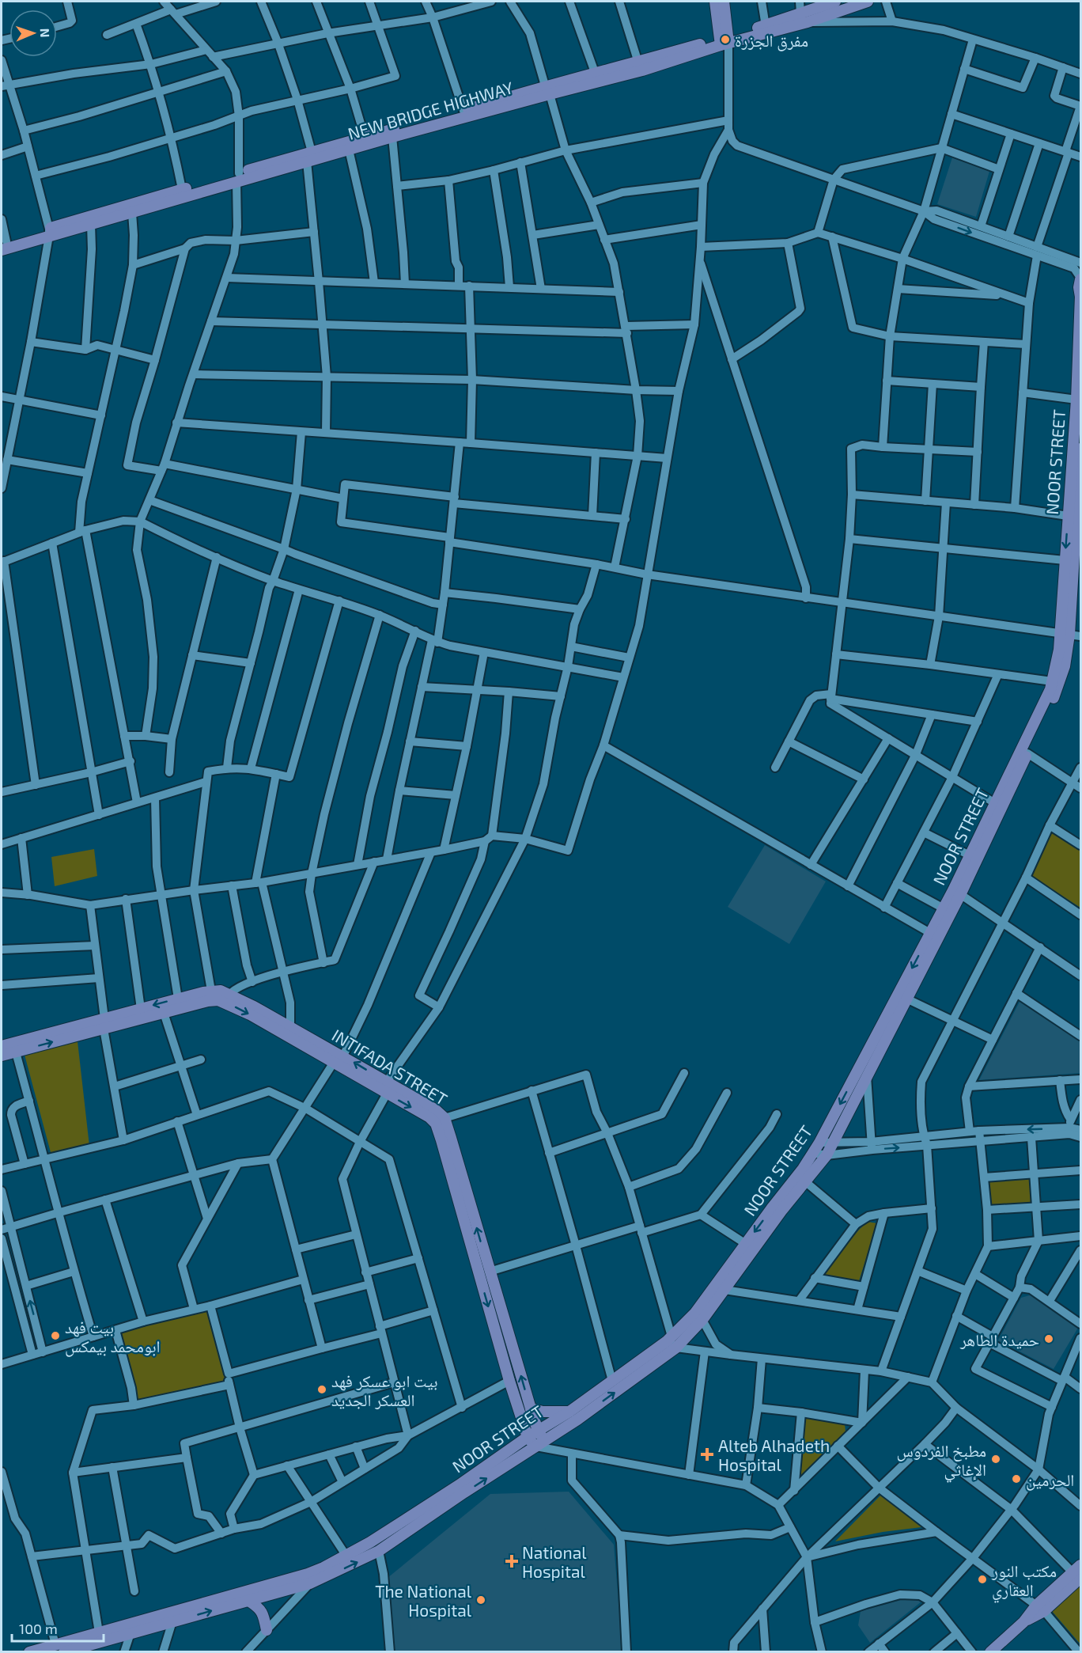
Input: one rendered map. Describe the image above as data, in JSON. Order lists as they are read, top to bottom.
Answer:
{
  "streets": {
    "main road": ["NEW BRIDGE HIGHWAY", "NOOR STREET", "INTIFADA STREET"]
  },
  "crossings": [
    ["NOOR STREET", "INTIFADA STREET"]
  ],
  "places": {
    "other": [
      "مفرق الجزرة",
      "بيت فهد ابومحمد بيمكس",
      "حميدة الطاهر",
      "بيت ابو عسكر فهد العسكر الجديد",
      "مطبخ الفردوس الإغاثي",
      "الحرمين",
      "مكتب النور العقاري",
      "The National Hospital"
    ],
    "health": ["Alteb Alhadeth Hospital", "National Hospital"]
  },
  "scale_bar": "100 m",
  "north": "right"
}
